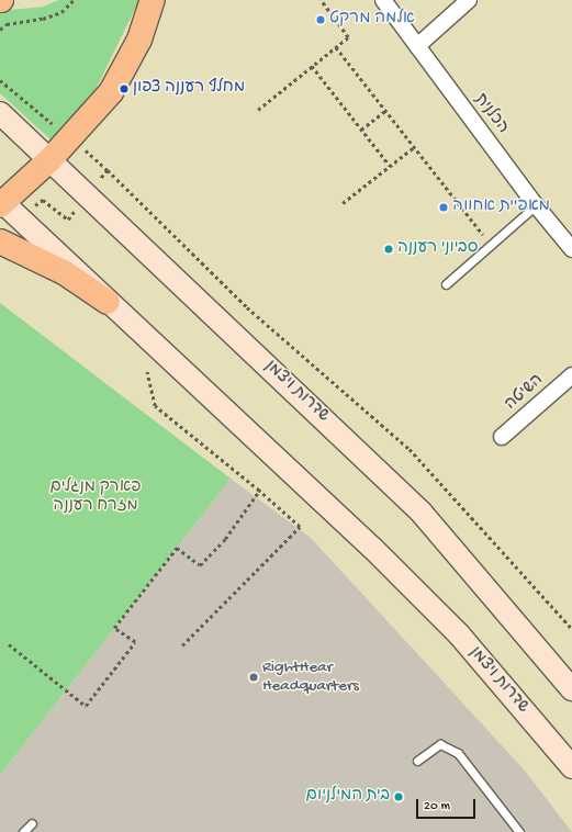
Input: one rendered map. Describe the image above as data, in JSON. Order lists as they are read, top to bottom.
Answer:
{
  "streets": {
    "main road": ["שדרות ויצמן"],
    "street": ["הכלנית", "השיטה"]
  },
  "parks": ["פארק מנגלים מזרח רעננה"],
  "places": [
    "אלמה מרקט",
    "מחלף רעננה צפון",
    "מאפיית אחווה",
    "סביוני רעננה",
    "RightHear Headquarters",
    "בית המילניום"
  ],
  "scale_bar": "20 m"
}
